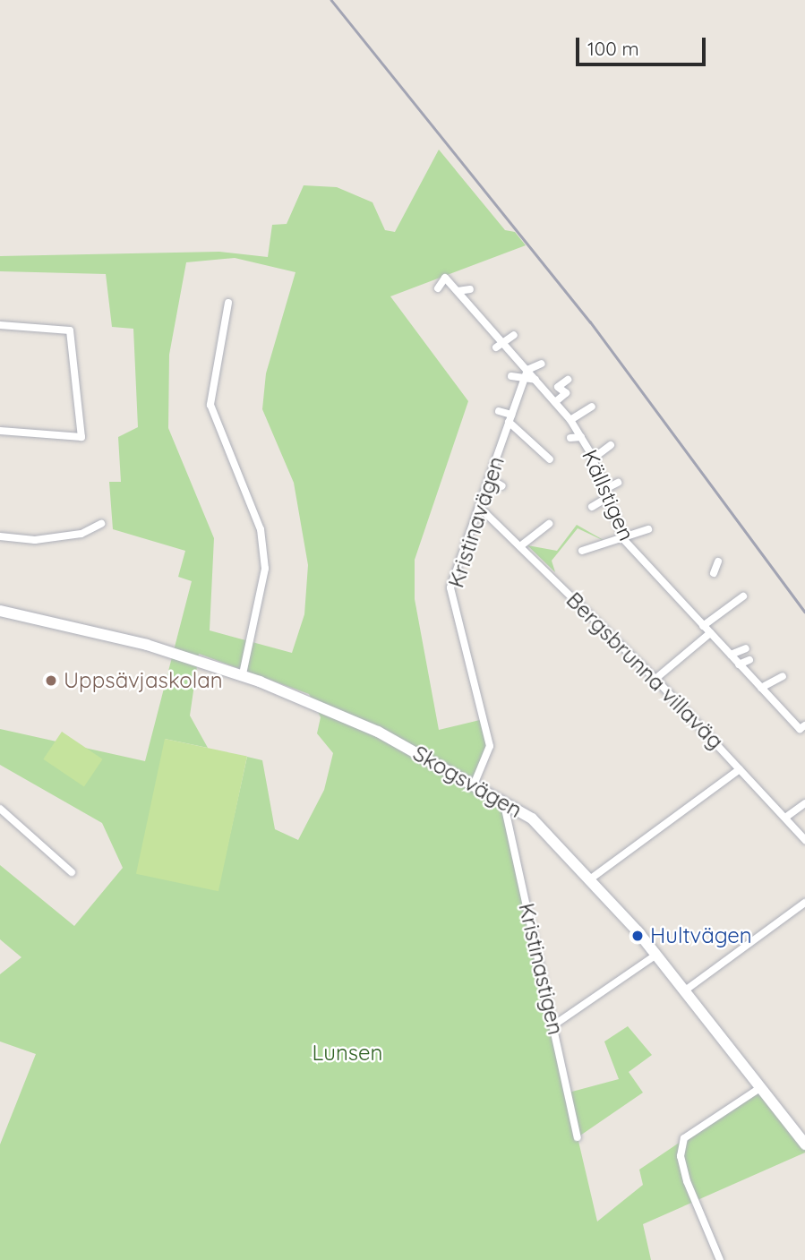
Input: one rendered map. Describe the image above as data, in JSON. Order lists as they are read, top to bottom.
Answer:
{
  "streets": {
    "street": [
      "Källstigen",
      "Kristinavägen",
      "Bergsbrunna villaväg",
      "Skogsvägen",
      "Kristinastigen"
    ]
  },
  "crossings": [
    ["Källstigen", "Kristinavägen"],
    ["Kristinavägen", "Bergsbrunna villaväg"],
    ["Kristinavägen", "Skogsvägen"],
    ["Skogsvägen", "Kristinastigen"]
  ],
  "parks": ["Lunsen"],
  "places": ["Uppsävjaskolan", "Hultvägen"],
  "scale_bar": "100 m"
}
